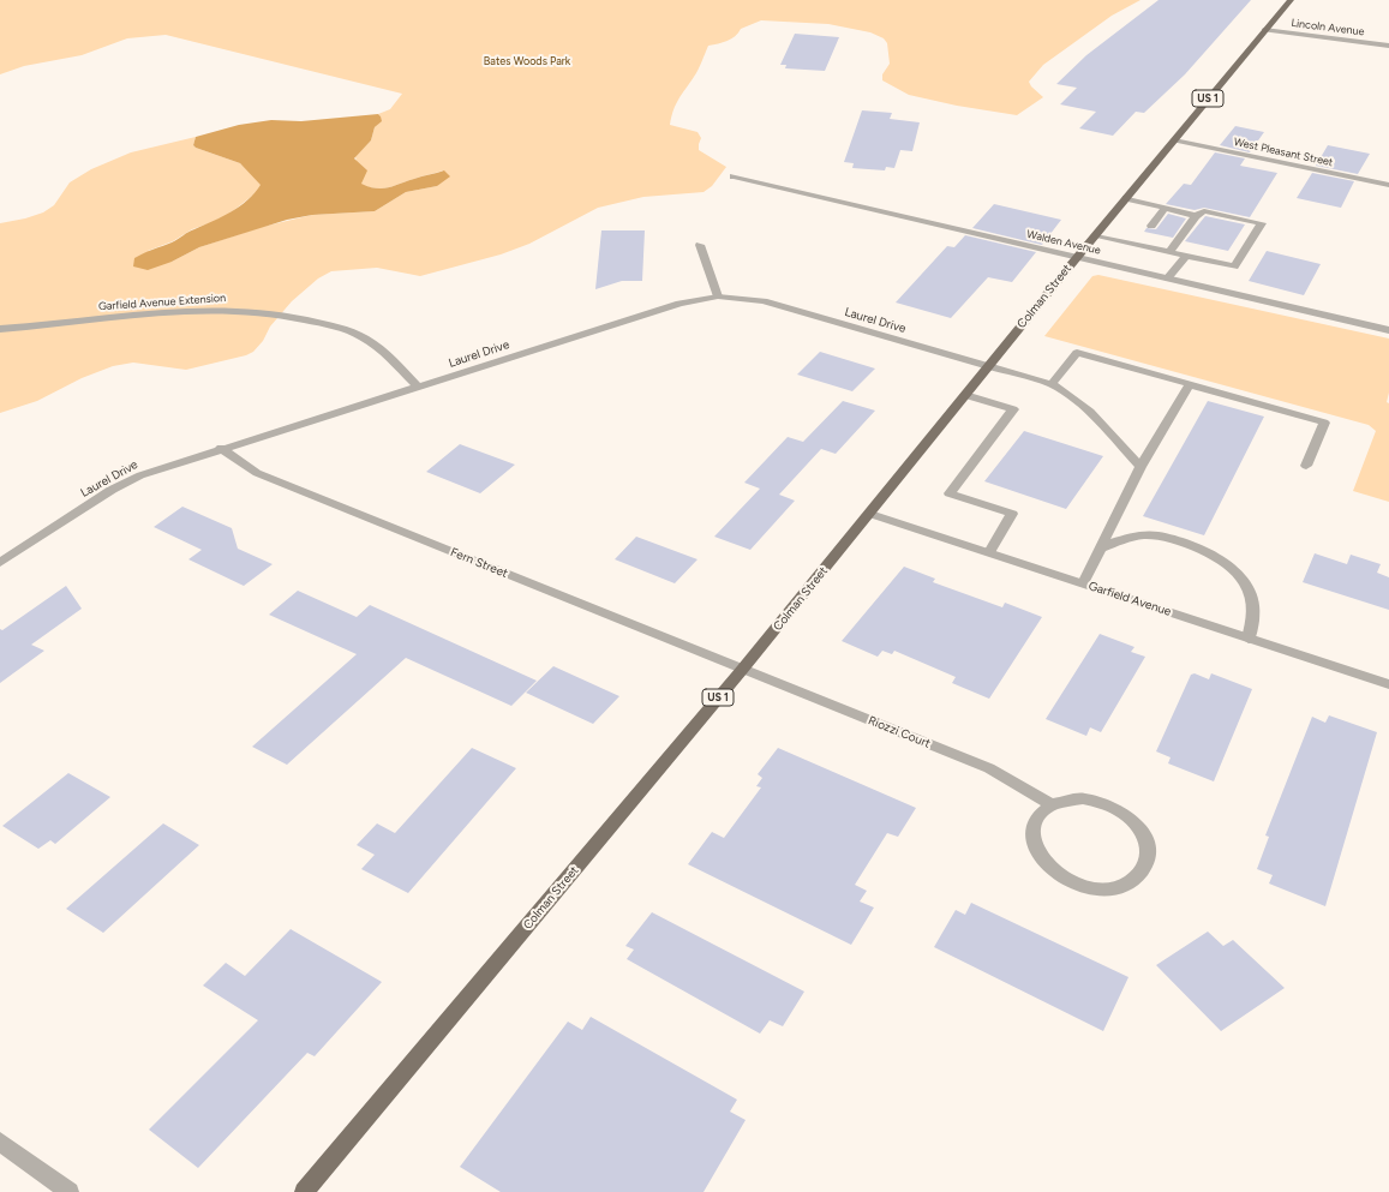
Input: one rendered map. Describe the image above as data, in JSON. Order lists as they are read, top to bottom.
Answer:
{
  "streets": {
    "main road": ["US 1", "Colman Street"],
    "street": [
      "Lincoln Avenue",
      "West Pleasant Street",
      "Walden Avenue",
      "Garfield Avenue Extension",
      "Laurel Drive",
      "Fern Street",
      "Garfield Avenue",
      "Riozzi Court"
    ]
  },
  "crossings": [
    ["Lincoln Avenue", "Colman Street"],
    ["West Pleasant Street", "Colman Street"],
    ["Walden Avenue", "Colman Street"],
    ["Colman Street", "Laurel Drive"],
    ["Colman Street", "Fern Street"],
    ["Colman Street", "Garfield Avenue"],
    ["Colman Street", "Riozzi Court"],
    ["Garfield Avenue Extension", "Laurel Drive"],
    ["Laurel Drive", "Fern Street"],
    ["Fern Street", "Riozzi Court"]
  ],
  "parks": ["Bates Woods Park"]
}
